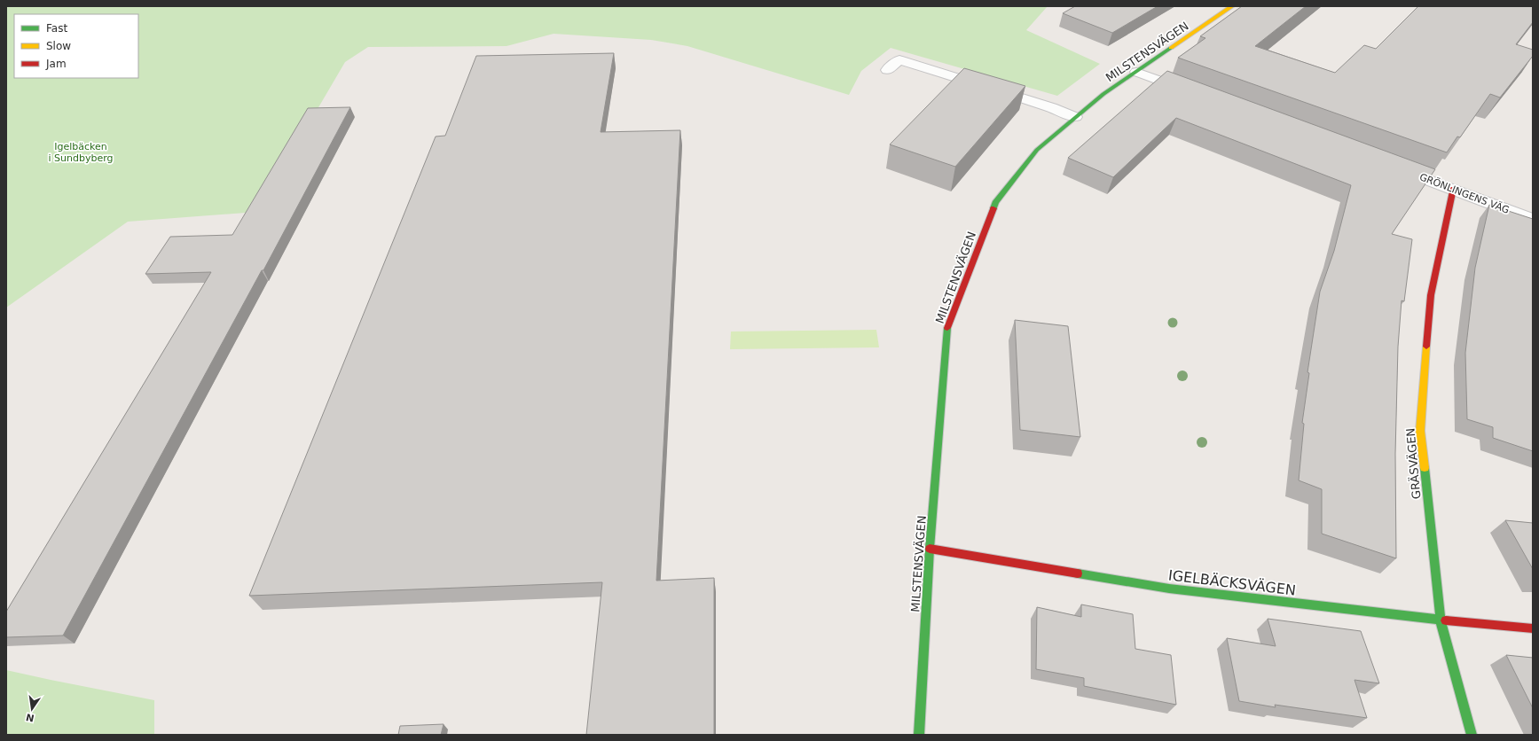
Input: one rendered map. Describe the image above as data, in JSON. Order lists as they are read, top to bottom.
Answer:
{
  "streets": {
    "street": [
      "MILSTENSVÄGEN",
      "GRÖNLINGENS VÄG",
      "GRÄSVÄGEN",
      "IGELBÄCKSVÄGEN"
    ]
  },
  "crossings": [
    ["MILSTENSVÄGEN", "IGELBÄCKSVÄGEN"],
    ["GRÖNLINGENS VÄG", "GRÄSVÄGEN"],
    ["GRÄSVÄGEN", "IGELBÄCKSVÄGEN"]
  ],
  "parks": ["Igelbäcken i Sundbyberg"],
  "legend": ["Fast", "Slow", "Jam"],
  "north": "bottom"
}
